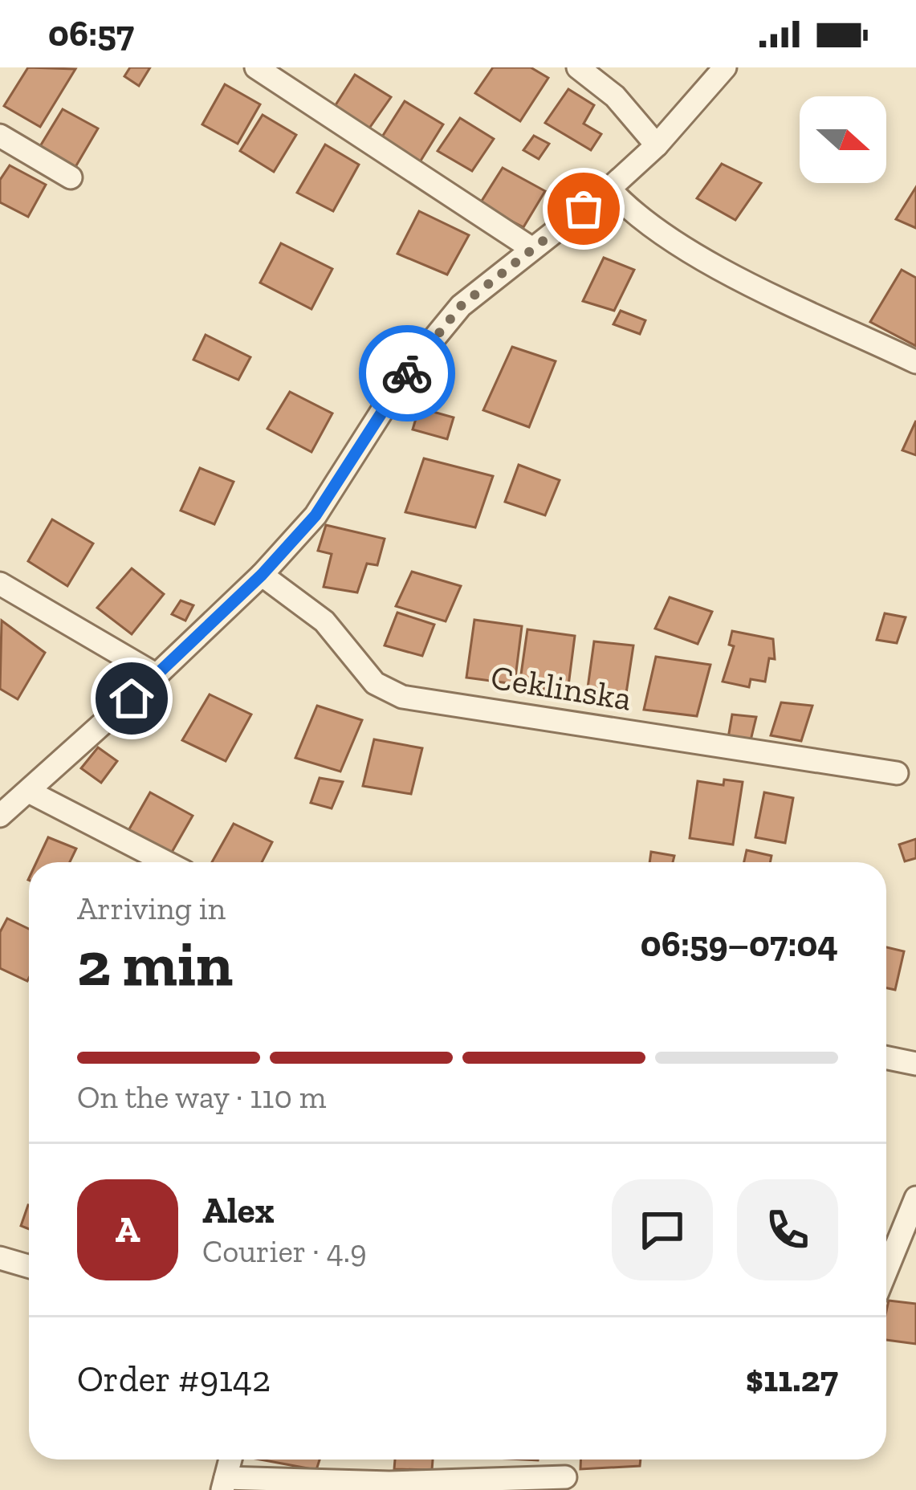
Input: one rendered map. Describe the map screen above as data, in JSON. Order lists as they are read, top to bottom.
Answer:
{
  "streets": {
    "street": ["Ceklinska"]
  },
  "north": "right",
  "page": {
    "status": "06:57",
    "heading": ["2 min", "Arriving in", "06:59–07:04"],
    "panel": [
      "Alex",
      "Courier · 4.9",
      "Order #9142",
      "$11.27"
    ],
    "bar": "On the way · 110 m",
    "round": "A"
  }
}
